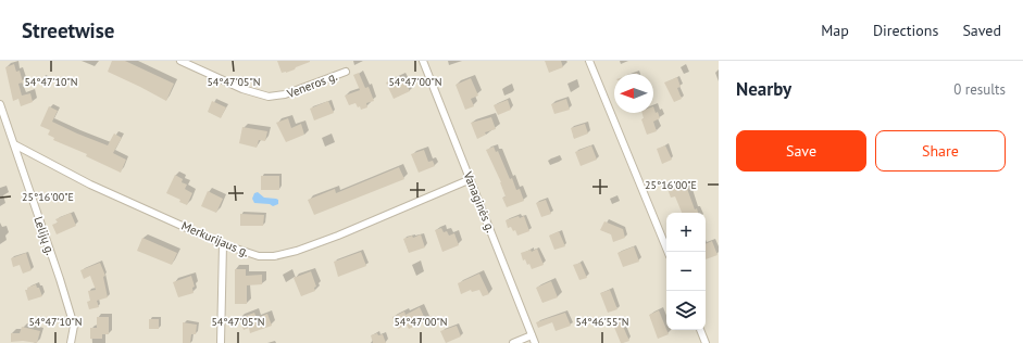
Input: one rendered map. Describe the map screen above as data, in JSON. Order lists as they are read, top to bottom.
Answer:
{
  "streets": {
    "street": [
      "Veneros g.",
      "Vanaginės g.",
      "Lelijų g.",
      "Merkurijaus g."
    ]
  },
  "crossings": [
    ["Vanaginės g.", "Merkurijaus g."],
    ["Lelijų g.", "Merkurijaus g."]
  ],
  "north": "left",
  "page": {
    "header": "Streetwise",
    "nav": ["Map", "Directions", "Saved"],
    "heading": ["Nearby", "0 results"],
    "buttons": ["Save", "Share"],
    "map_buttons": ["+", "−"]
  },
  "coordinates": [
    "54°47'10\"N",
    "54°47'05\"N",
    "54°47'00\"N",
    "25°16'00\"E",
    "54°46'55\"N"
  ]
}
